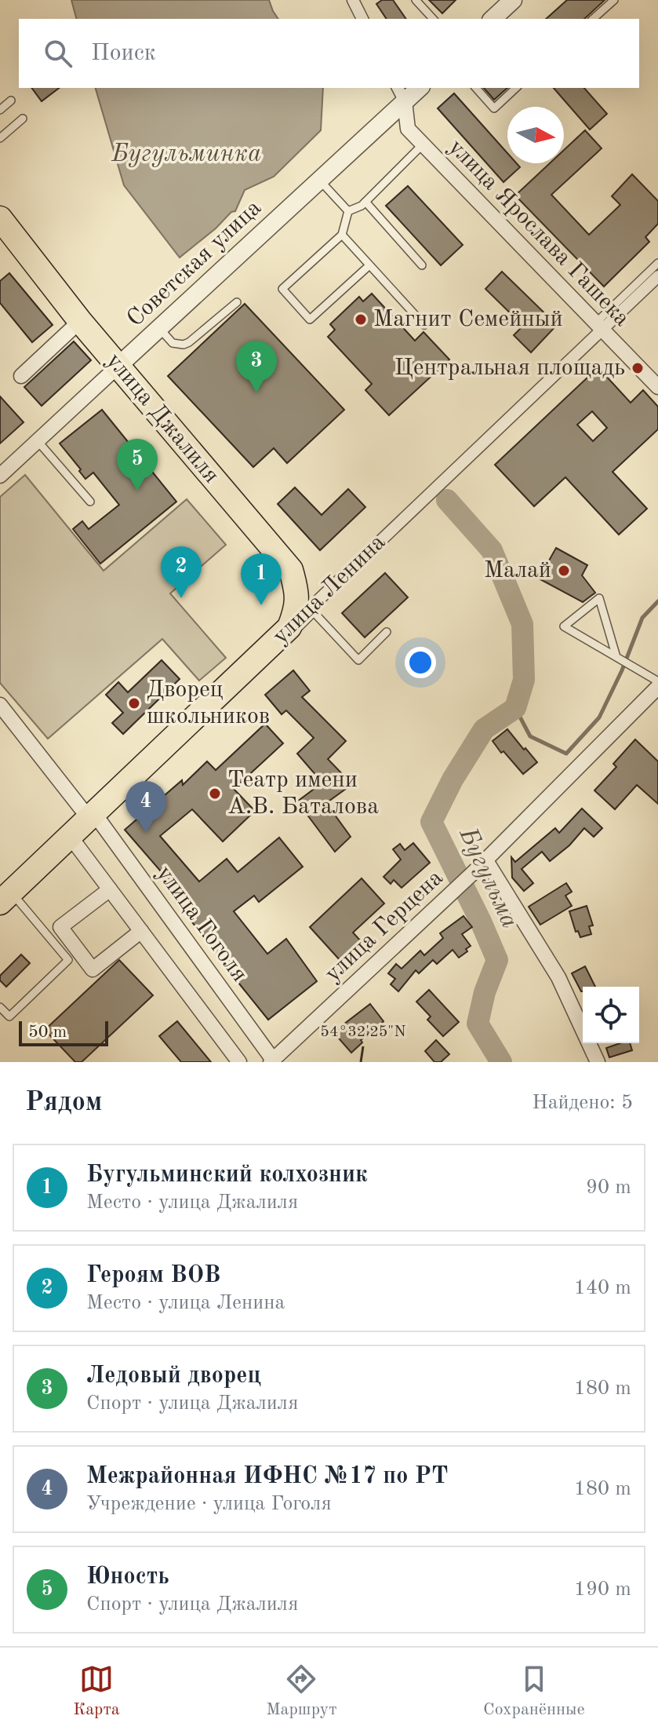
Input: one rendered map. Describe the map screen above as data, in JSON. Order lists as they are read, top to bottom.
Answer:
{
  "streets": {
    "main road": ["улица Джалиля", "улица Ленина"],
    "street": [
      "улица Ярослава Гашека",
      "Советская улица",
      "улица Гоголя",
      "улица Герцена"
    ]
  },
  "crossings": [
    ["улица Ярослава Гашека", "Советская улица"],
    ["улица Ярослава Гашека", "улица Ленина"],
    ["Советская улица", "улица Джалиля"],
    ["улица Джалиля", "улица Ленина"],
    ["улица Ленина", "улица Гоголя"],
    ["улица Гоголя", "улица Герцена"]
  ],
  "water": ["Бугульминка", "Бугульма"],
  "places": [
    "Магнит Семейный",
    "Центральная площадь",
    "Малай",
    "Дворец школьников",
    "Театр имени А.В. Баталова"
  ],
  "scale_bar": "50 m",
  "north": "right",
  "page": {
    "search": "Поиск",
    "pins": [
      "3",
      "5",
      "2",
      "1",
      "4"
    ],
    "scale": "50 m",
    "heading": ["Рядом", "Найдено: 5"],
    "list": [
      {
        "mark": "1",
        "name": "Бугульминский колхозник",
        "note": "Место · улица Джалиля",
        "value": "90 m"
      },
      {
        "mark": "2",
        "name": "Героям ВОВ",
        "note": "Место · улица Ленина",
        "value": "140 m"
      },
      {
        "mark": "3",
        "name": "Ледовый дворец",
        "note": "Спорт · улица Джалиля",
        "value": "180 m"
      },
      {
        "mark": "4",
        "name": "Межрайонная ИФНС №17 по РТ",
        "note": "Учреждение · улица Гоголя",
        "value": "180 m"
      },
      {
        "mark": "5",
        "name": "Юность",
        "note": "Спорт · улица Джалиля",
        "value": "190 m"
      }
    ],
    "nav": ["Карта", "Маршрут", "Сохранённые"]
  },
  "coordinates": ["54°32'25\"N"]
}
